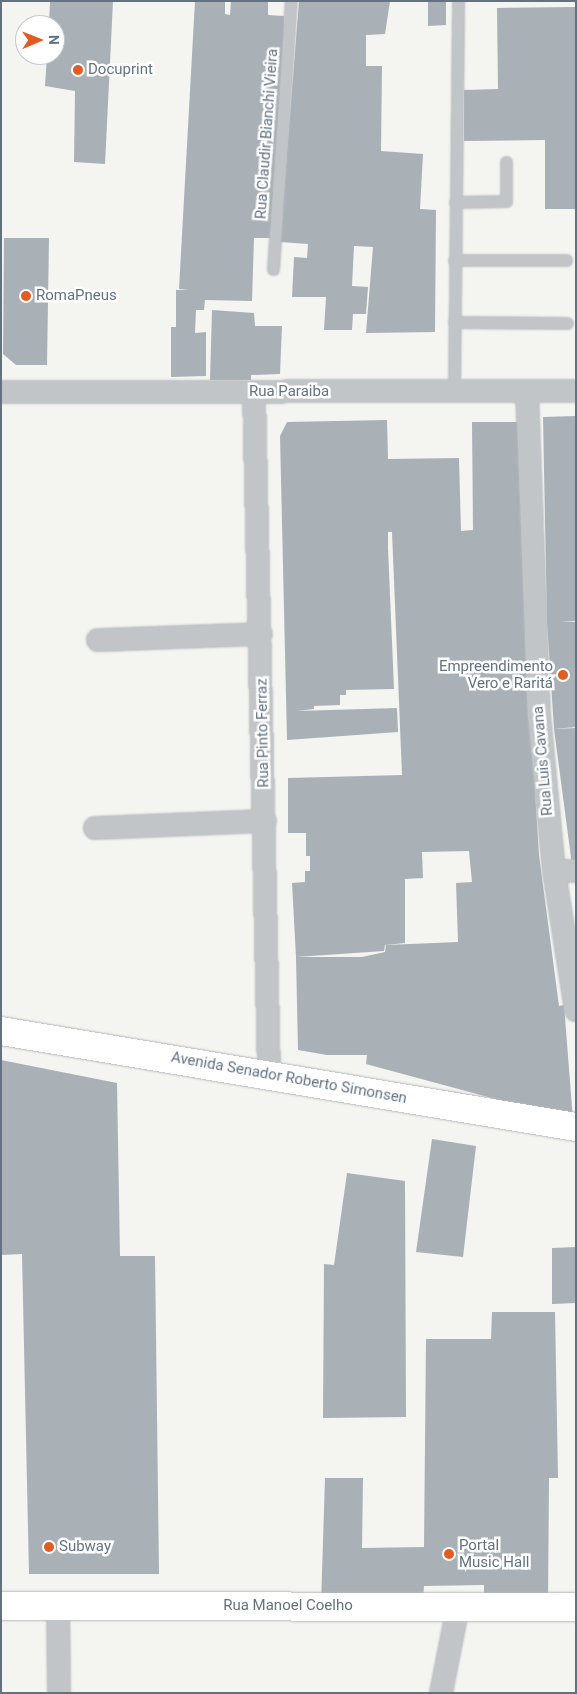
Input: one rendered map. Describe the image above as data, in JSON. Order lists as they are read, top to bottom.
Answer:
{
  "streets": {
    "street": [
      "Rua Paraiba",
      "Rua Pinto Ferraz",
      "Rua Luis Cavana",
      "Avenida Senador Roberto Simonsen",
      "Rua Manoel Coelho"
    ],
    "lane": ["Rua Claudir Bianchi Vieira"]
  },
  "crossings": [
    ["Rua Paraiba", "Rua Pinto Ferraz"],
    ["Rua Paraiba", "Rua Luis Cavana"],
    ["Rua Pinto Ferraz", "Avenida Senador Roberto Simonsen"]
  ],
  "places": [
    "Docuprint",
    "RomaPneus",
    "Empreendimento Vero e Raritá",
    "Subway",
    "Portal Music Hall"
  ],
  "north": "right"
}
